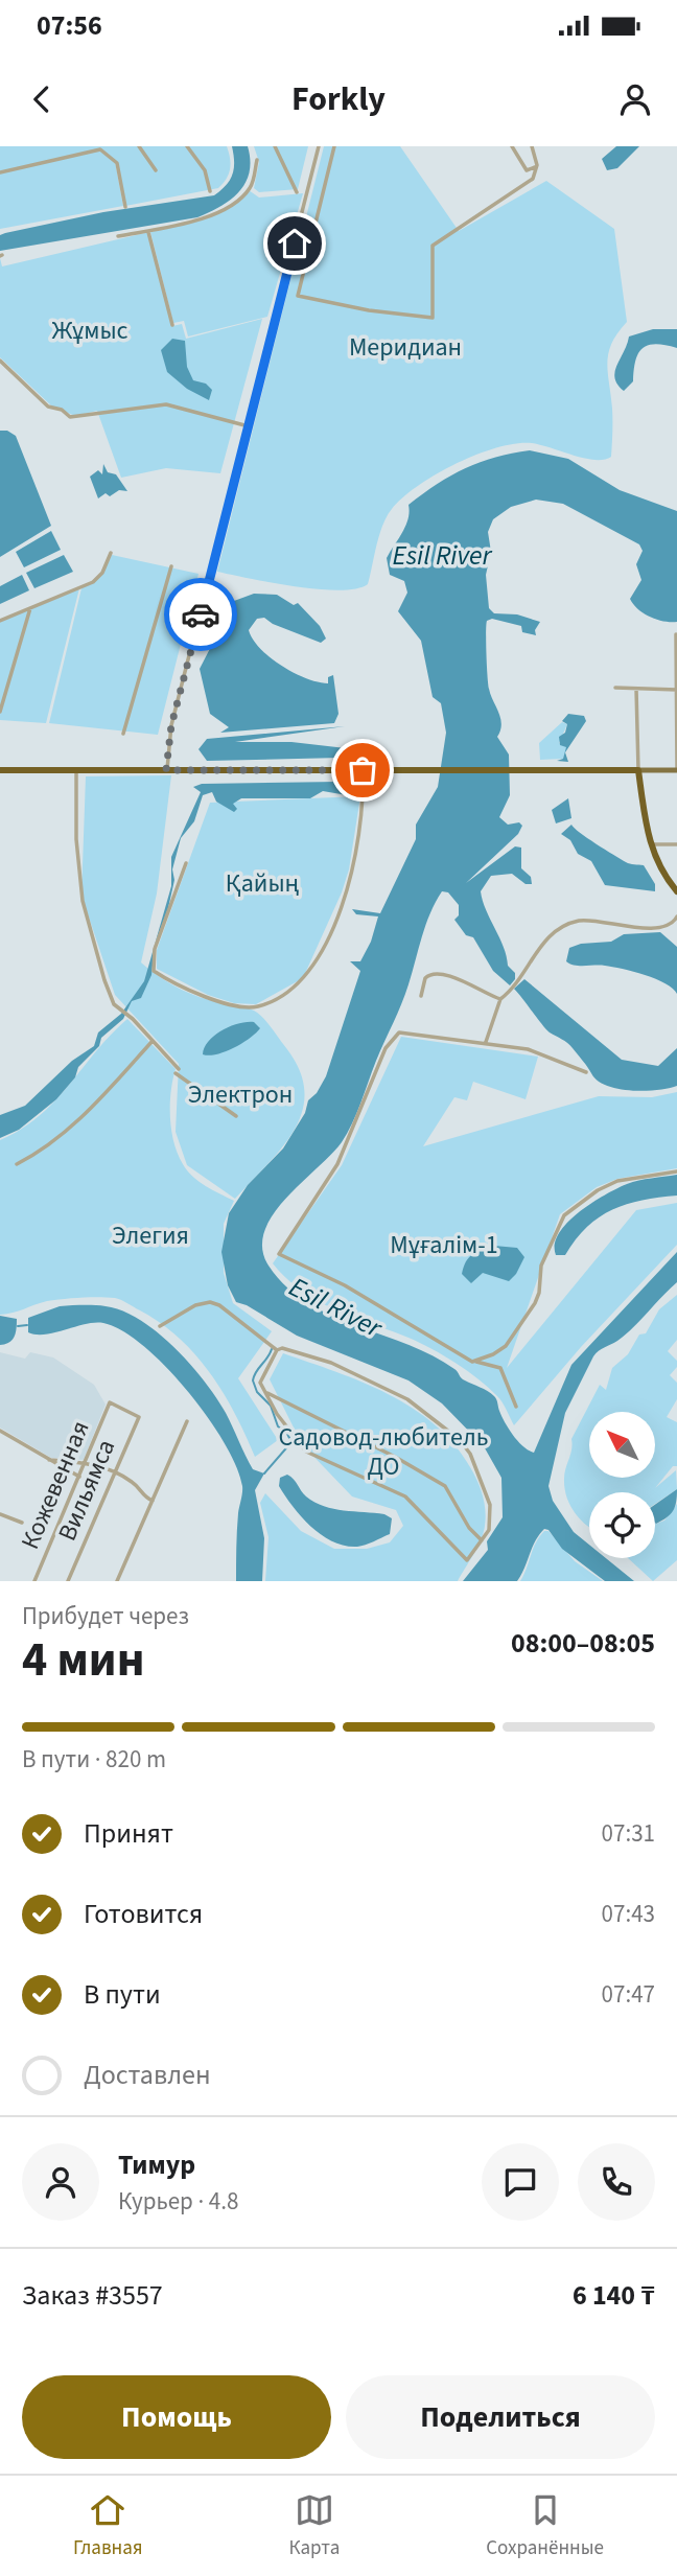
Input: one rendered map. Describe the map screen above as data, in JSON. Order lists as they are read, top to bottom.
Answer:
{
  "streets": {
    "street": ["Кожевенная", "Вильямса"]
  },
  "crossings": [
    ["Кожевенная", "Вильямса"]
  ],
  "water": ["Esil River"],
  "parks": [
    "Жұмыс",
    "Меридиан",
    "Қайың",
    "Электрон",
    "Элегия",
    "Мұғалім-1",
    "Садовод-любитель ДО"
  ],
  "north": "top left",
  "page": {
    "status": "07:56",
    "header": "Forkly",
    "heading": ["4 мин", "Прибудет через", "08:00–08:05"],
    "panel": [
      "Тимур",
      "Курьер · 4.8",
      "Заказ #3557",
      "6 140 ₸"
    ],
    "bar": "В пути · 820 m",
    "list": [
      ["Принят", "07:31"],
      ["Готовится", "07:43"],
      ["В пути", "07:47"],
      "Доставлен"
    ],
    "buttons": ["Помощь", "Поделиться"],
    "tabs": ["Главная", "Карта", "Сохранённые"]
  }
}
